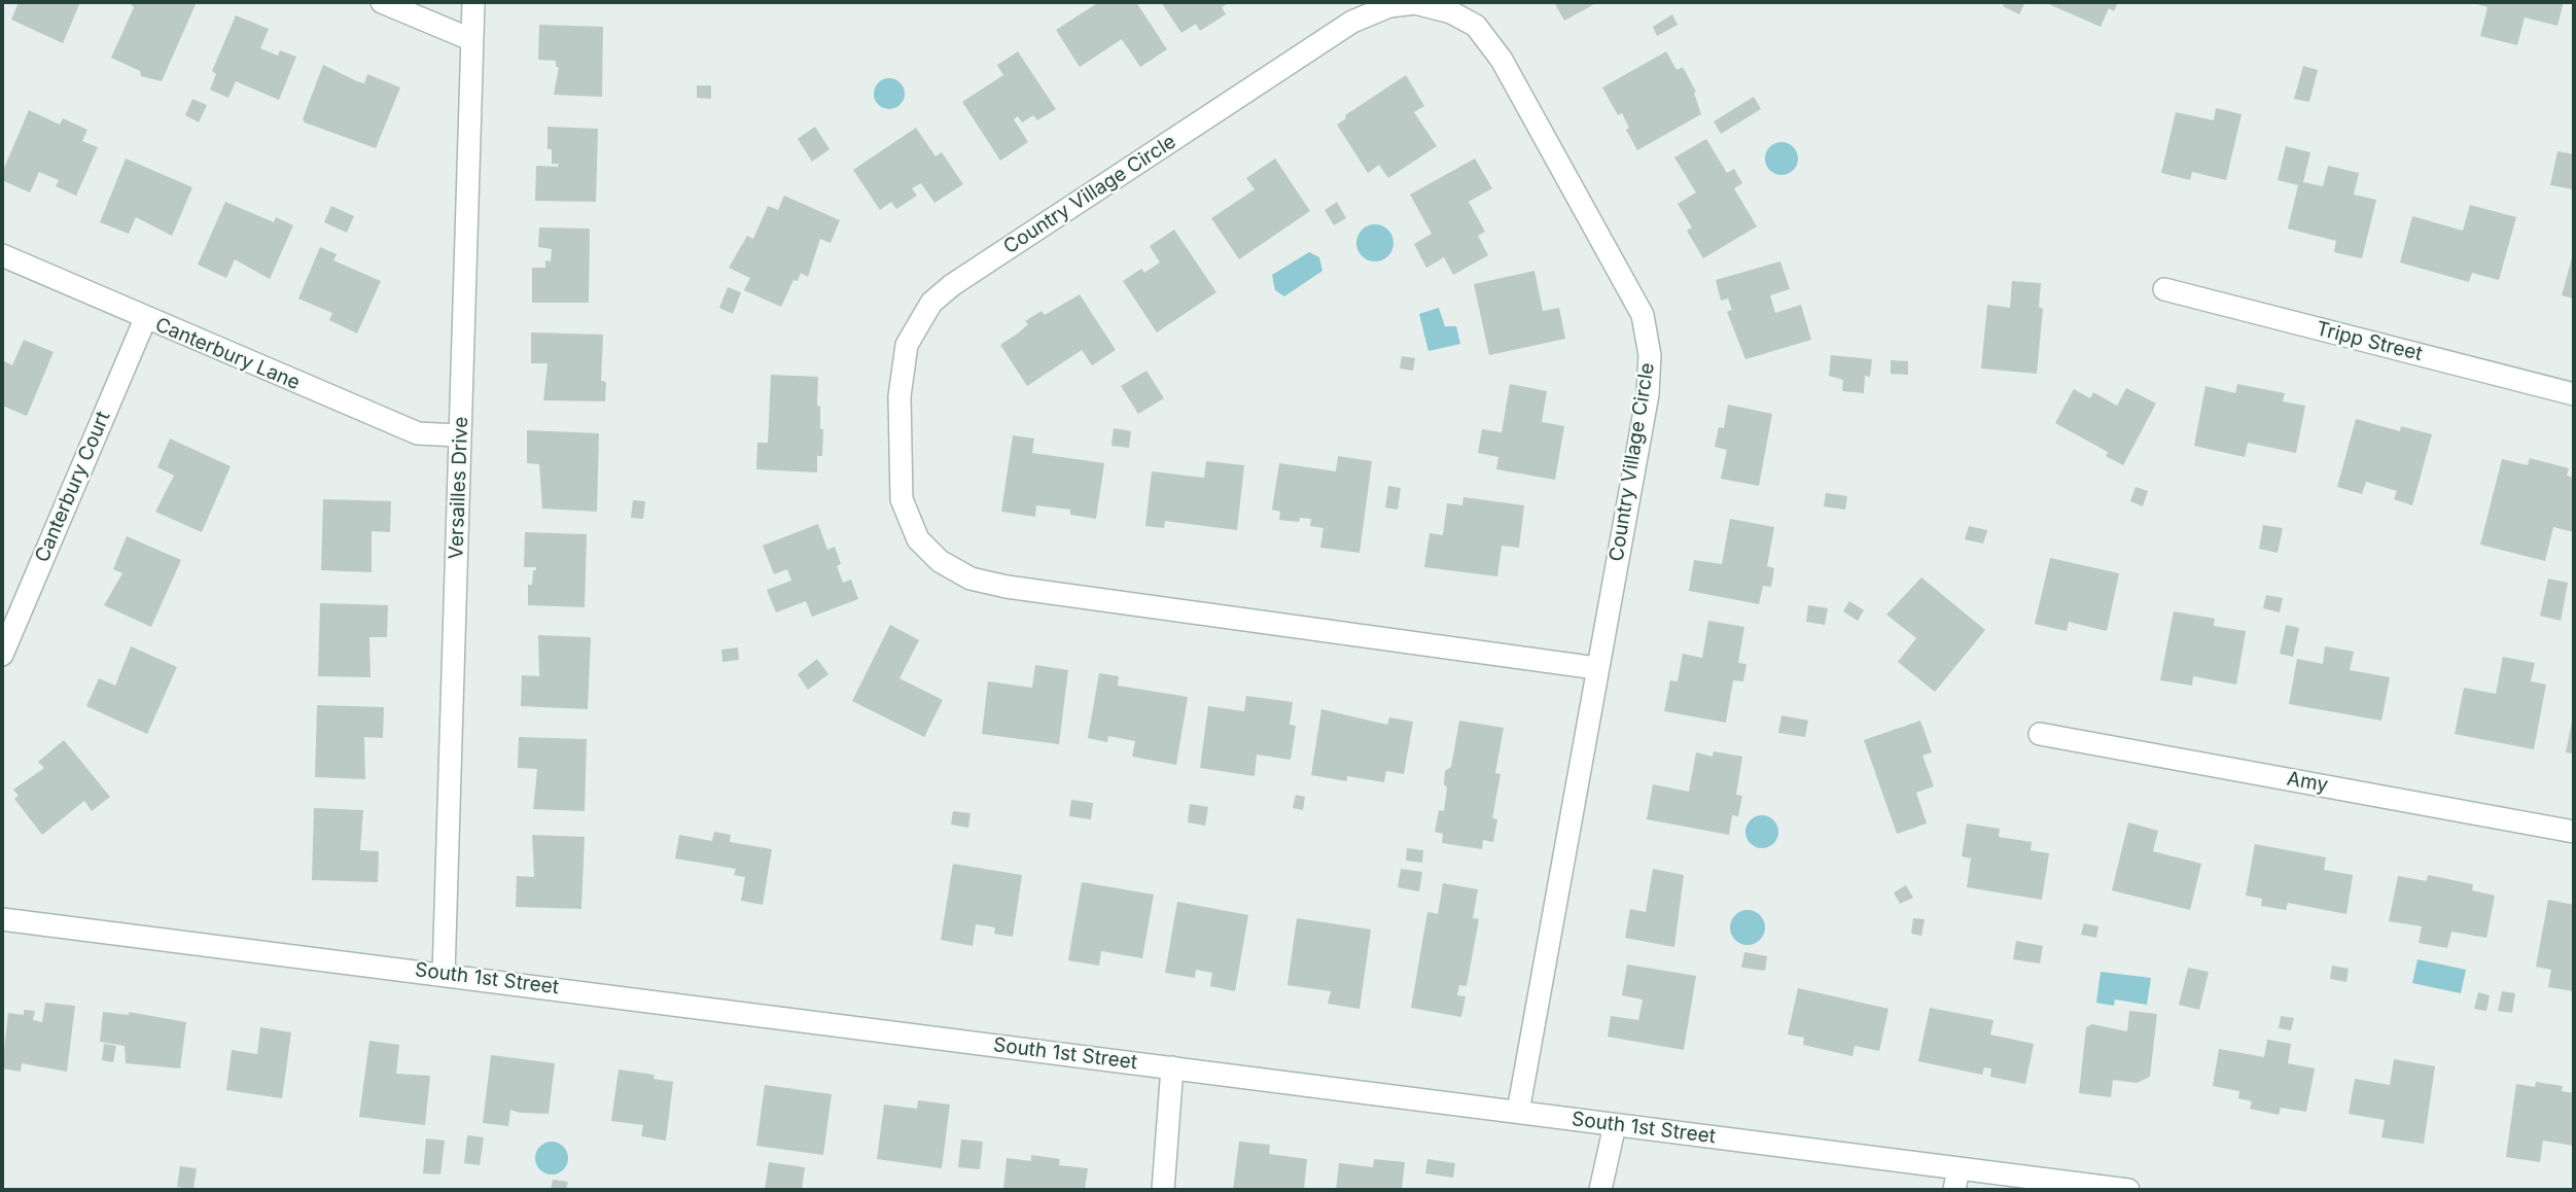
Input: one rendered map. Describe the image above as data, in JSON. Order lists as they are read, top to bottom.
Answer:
{
  "streets": {
    "street": [
      "Country Village Circle",
      "Tripp Street",
      "Canterbury Lane",
      "Canterbury Court",
      "Versailles Drive",
      "Amy",
      "South 1st Street"
    ]
  },
  "crossings": [
    ["Country Village Circle", "South 1st Street"],
    ["Canterbury Lane", "Canterbury Court"],
    ["Canterbury Lane", "Versailles Drive"],
    ["Versailles Drive", "South 1st Street"]
  ]
}
